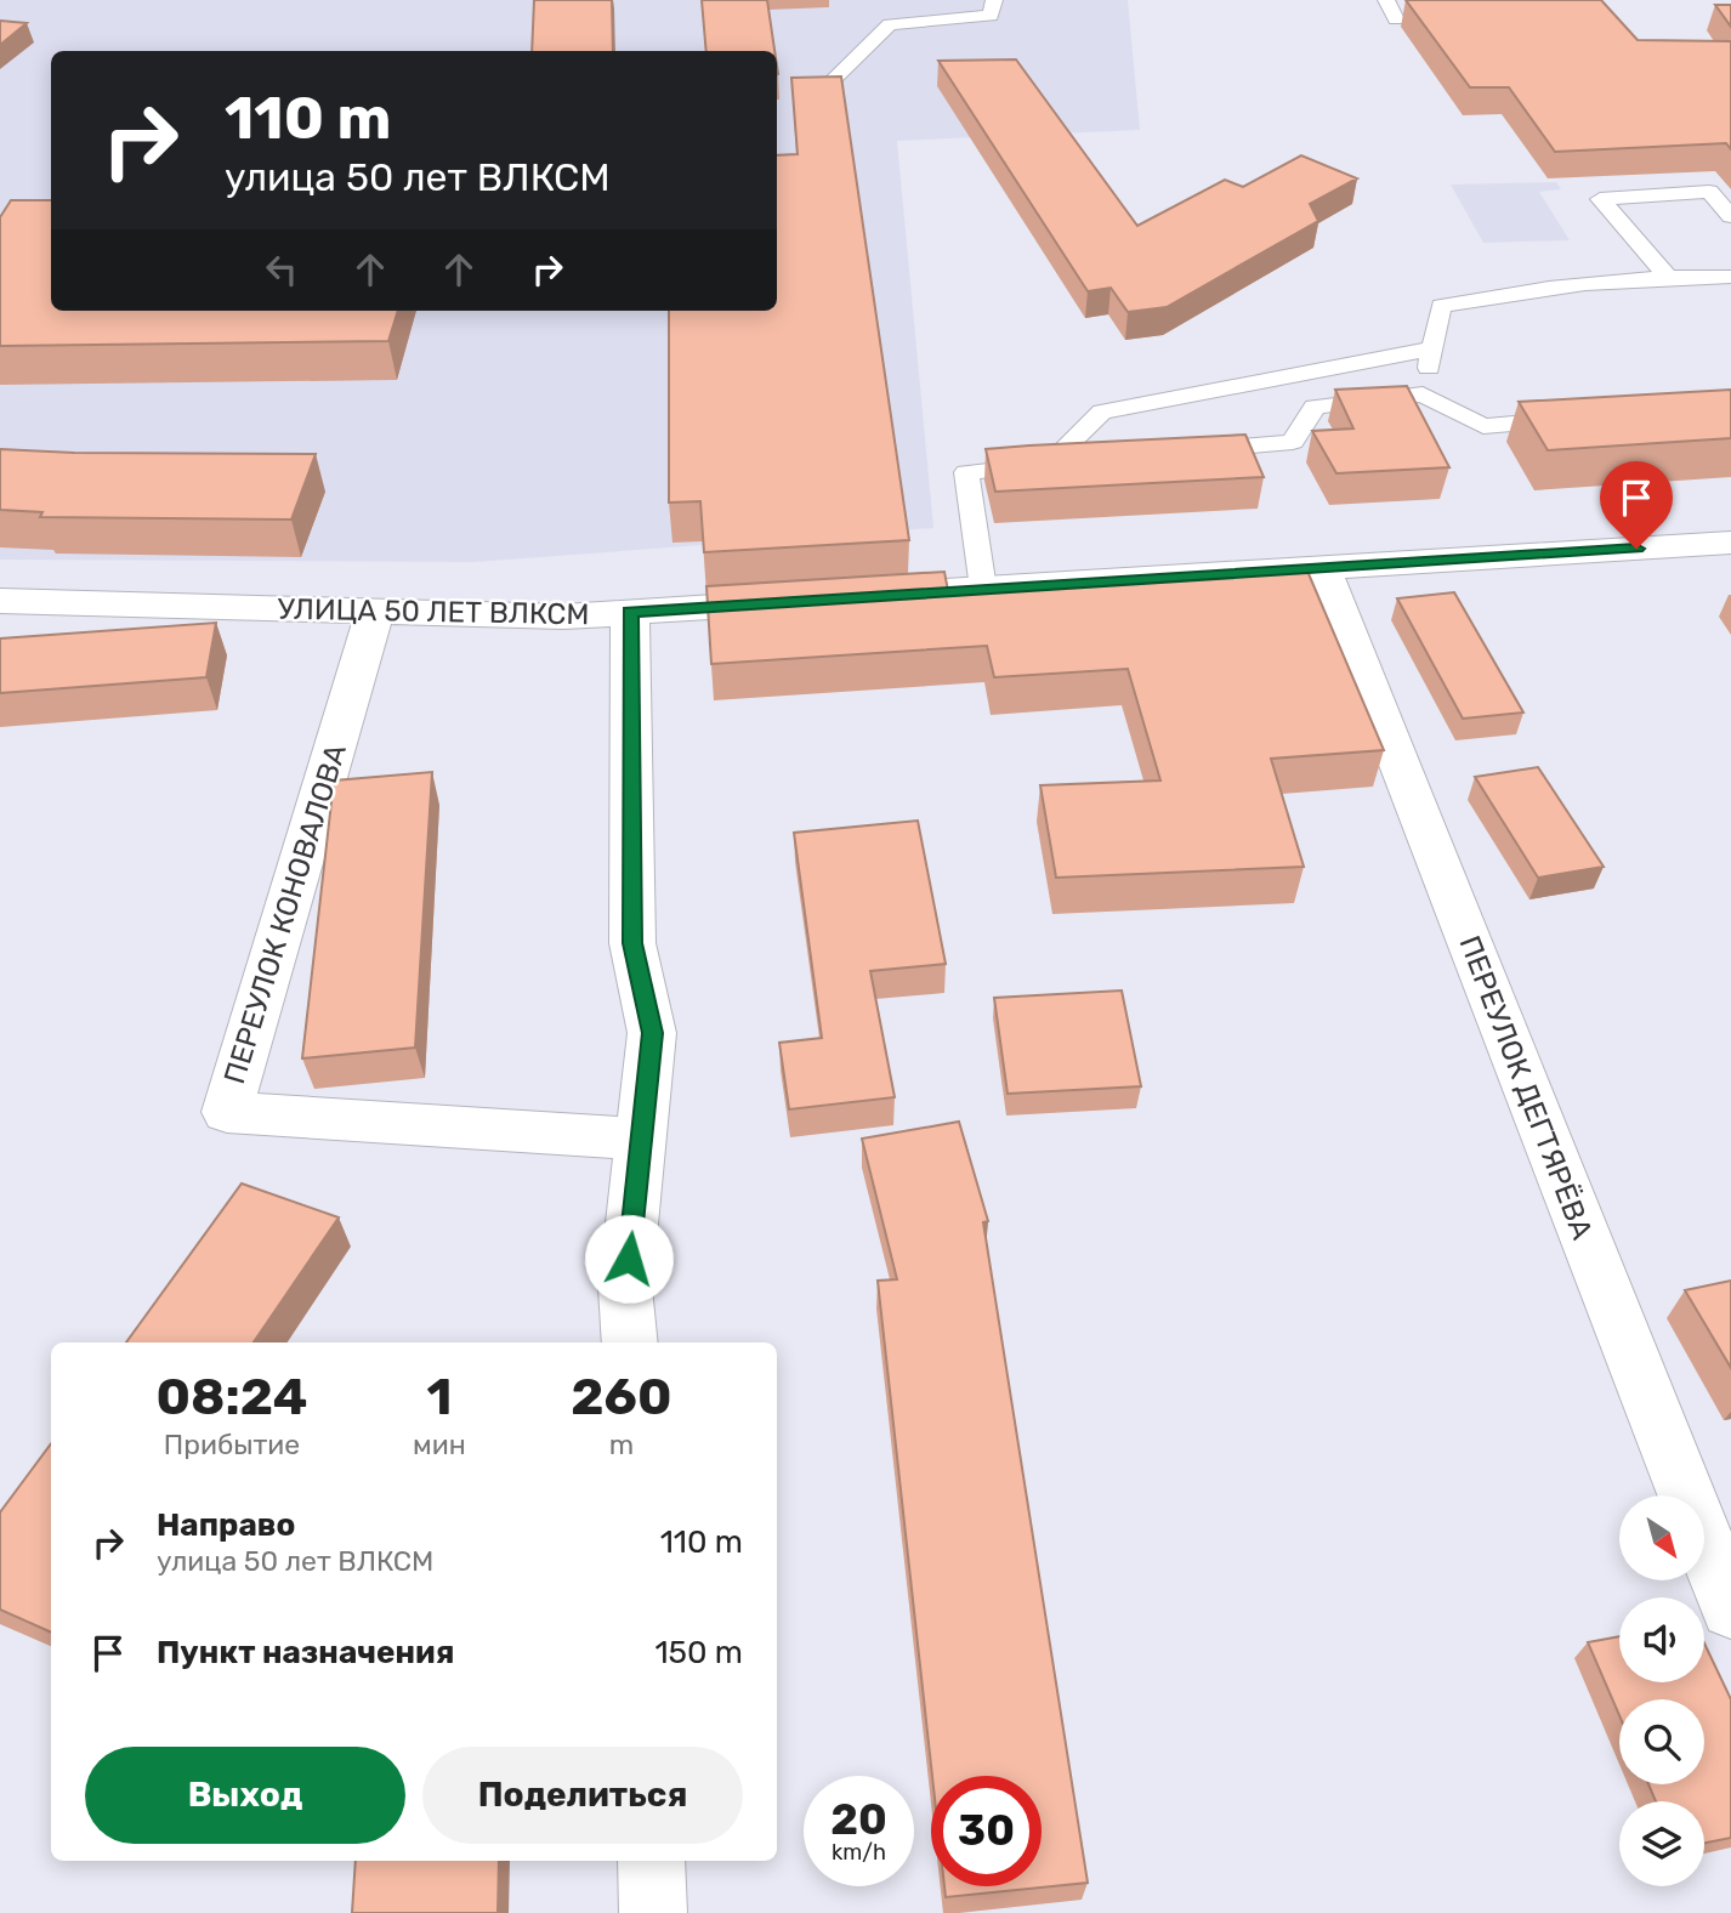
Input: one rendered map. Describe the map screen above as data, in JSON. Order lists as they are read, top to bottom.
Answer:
{
  "streets": {
    "street": ["УЛИЦА 50 ЛЕТ ВЛКСМ", "ПЕРЕУЛОК КОНОВАЛОВА", "ПЕРЕУЛОК ДЕГТЯРЁВА"]
  },
  "crossings": [
    ["УЛИЦА 50 ЛЕТ ВЛКСМ", "ПЕРЕУЛОК КОНОВАЛОВА"]
  ],
  "north": "bottom right",
  "page": {
    "turn": ["110 m", "улица 50 лет ВЛКСМ"],
    "eta": [
      "08:24",
      "Прибытие",
      "1",
      "мин",
      "260",
      "m"
    ],
    "list": [
      {
        "name": "Направо",
        "note": "улица 50 лет ВЛКСМ",
        "value": "110 m"
      },
      {
        "name": "Пункт назначения",
        "value": "150 m"
      }
    ],
    "buttons": ["Выход", "Поделиться"],
    "speed": "20 km/h",
    "limit": "30"
  }
}
